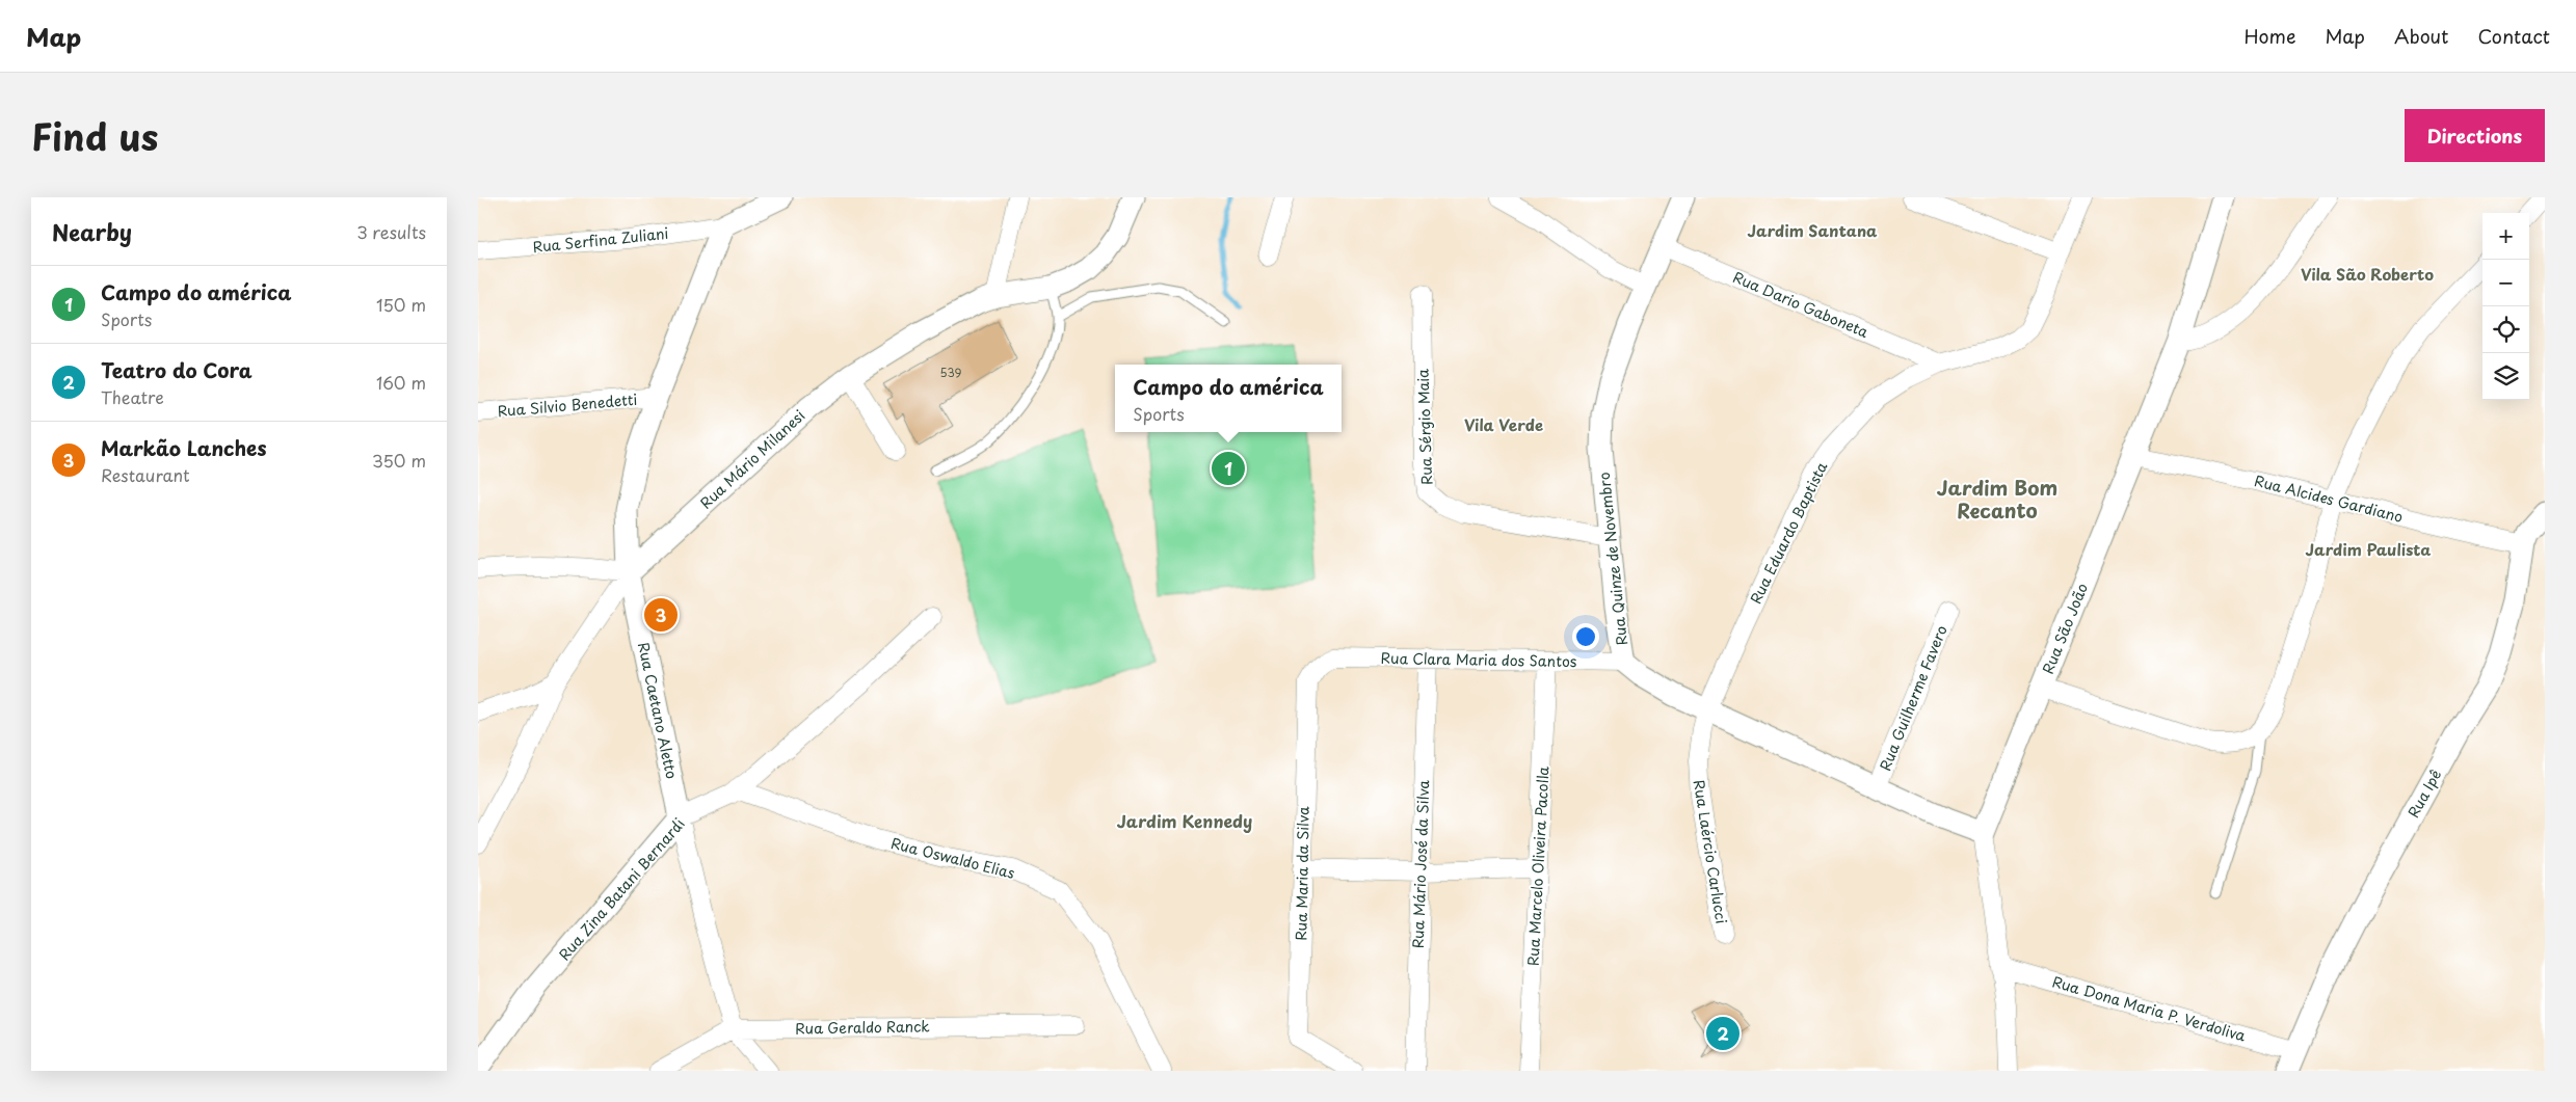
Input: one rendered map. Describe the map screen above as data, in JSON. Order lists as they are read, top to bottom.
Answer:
{
  "streets": {
    "street": [
      "Rua Serfina Zuliani",
      "Rua Dario Gaboneta",
      "Rua Silvio Benedetti",
      "Rua Sérgio Maia",
      "Rua Mário Milanesi",
      "Rua Alcides Gardiano",
      "Rua Eduardo Baptista",
      "Rua Quinze de Novembro",
      "Rua São João",
      "Rua Clara Maria dos Santos",
      "Rua Guilherme Favero",
      "Rua Caetano Aletto",
      "Rua Ipê",
      "Rua Laércio Carlucci",
      "Rua Oswaldo Elias",
      "Rua Mário José da Silva",
      "Rua Marcelo Oliveira Pacolla",
      "Rua Maria da Silva",
      "Rua Zina Batani Bernardi",
      "Rua Dona Maria P. Verdoliva",
      "Rua Geraldo Ranck"
    ]
  },
  "crossings": [
    ["Rua Serfina Zuliani", "Rua Caetano Aletto"],
    ["Rua Dario Gaboneta", "Rua Eduardo Baptista"],
    ["Rua Dario Gaboneta", "Rua Quinze de Novembro"],
    ["Rua Silvio Benedetti", "Rua Caetano Aletto"],
    ["Rua Sérgio Maia", "Rua Quinze de Novembro"],
    ["Rua Mário Milanesi", "Rua Caetano Aletto"],
    ["Rua Alcides Gardiano", "Rua São João"],
    ["Rua Alcides Gardiano", "Rua Ipê"],
    ["Rua Eduardo Baptista", "Rua Quinze de Novembro"],
    ["Rua Eduardo Baptista", "Rua Laércio Carlucci"],
    ["Rua Quinze de Novembro", "Rua São João"],
    ["Rua Quinze de Novembro", "Rua Clara Maria dos Santos"],
    ["Rua Quinze de Novembro", "Rua Guilherme Favero"],
    ["Rua Quinze de Novembro", "Rua Laércio Carlucci"],
    ["Rua São João", "Rua Dona Maria P. Verdoliva"],
    ["Rua Clara Maria dos Santos", "Rua Mário José da Silva"],
    ["Rua Clara Maria dos Santos", "Rua Marcelo Oliveira Pacolla"],
    ["Rua Clara Maria dos Santos", "Rua Maria da Silva"],
    ["Rua Caetano Aletto", "Rua Zina Batani Bernardi"],
    ["Rua Caetano Aletto", "Rua Geraldo Ranck"],
    ["Rua Ipê", "Rua Dona Maria P. Verdoliva"],
    ["Rua Oswaldo Elias", "Rua Zina Batani Bernardi"]
  ],
  "districts": [
    "Jardim Santana",
    "Vila São Roberto",
    "Vila Verde",
    "Jardim Bom Recanto",
    "Jardim Paulista",
    "Jardim Kennedy"
  ],
  "house_numbers": ["539"],
  "page": {
    "header": "Map",
    "nav": [
      "Home",
      "Map",
      "About",
      "Contact"
    ],
    "title": "Find us",
    "buttons": "Directions",
    "heading": ["Nearby", "3 results"],
    "map_buttons": ["+", "−"],
    "list": [
      {
        "mark": "1",
        "name": "Campo do américa",
        "note": "Sports",
        "value": "150 m"
      },
      {
        "mark": "2",
        "name": "Teatro do Cora",
        "note": "Theatre",
        "value": "160 m"
      },
      {
        "mark": "3",
        "name": "Markão Lanches",
        "note": "Restaurant",
        "value": "350 m"
      }
    ],
    "popup": ["Campo do américa", "Sports"],
    "pins": ["1", "3", "2"]
  }
}
